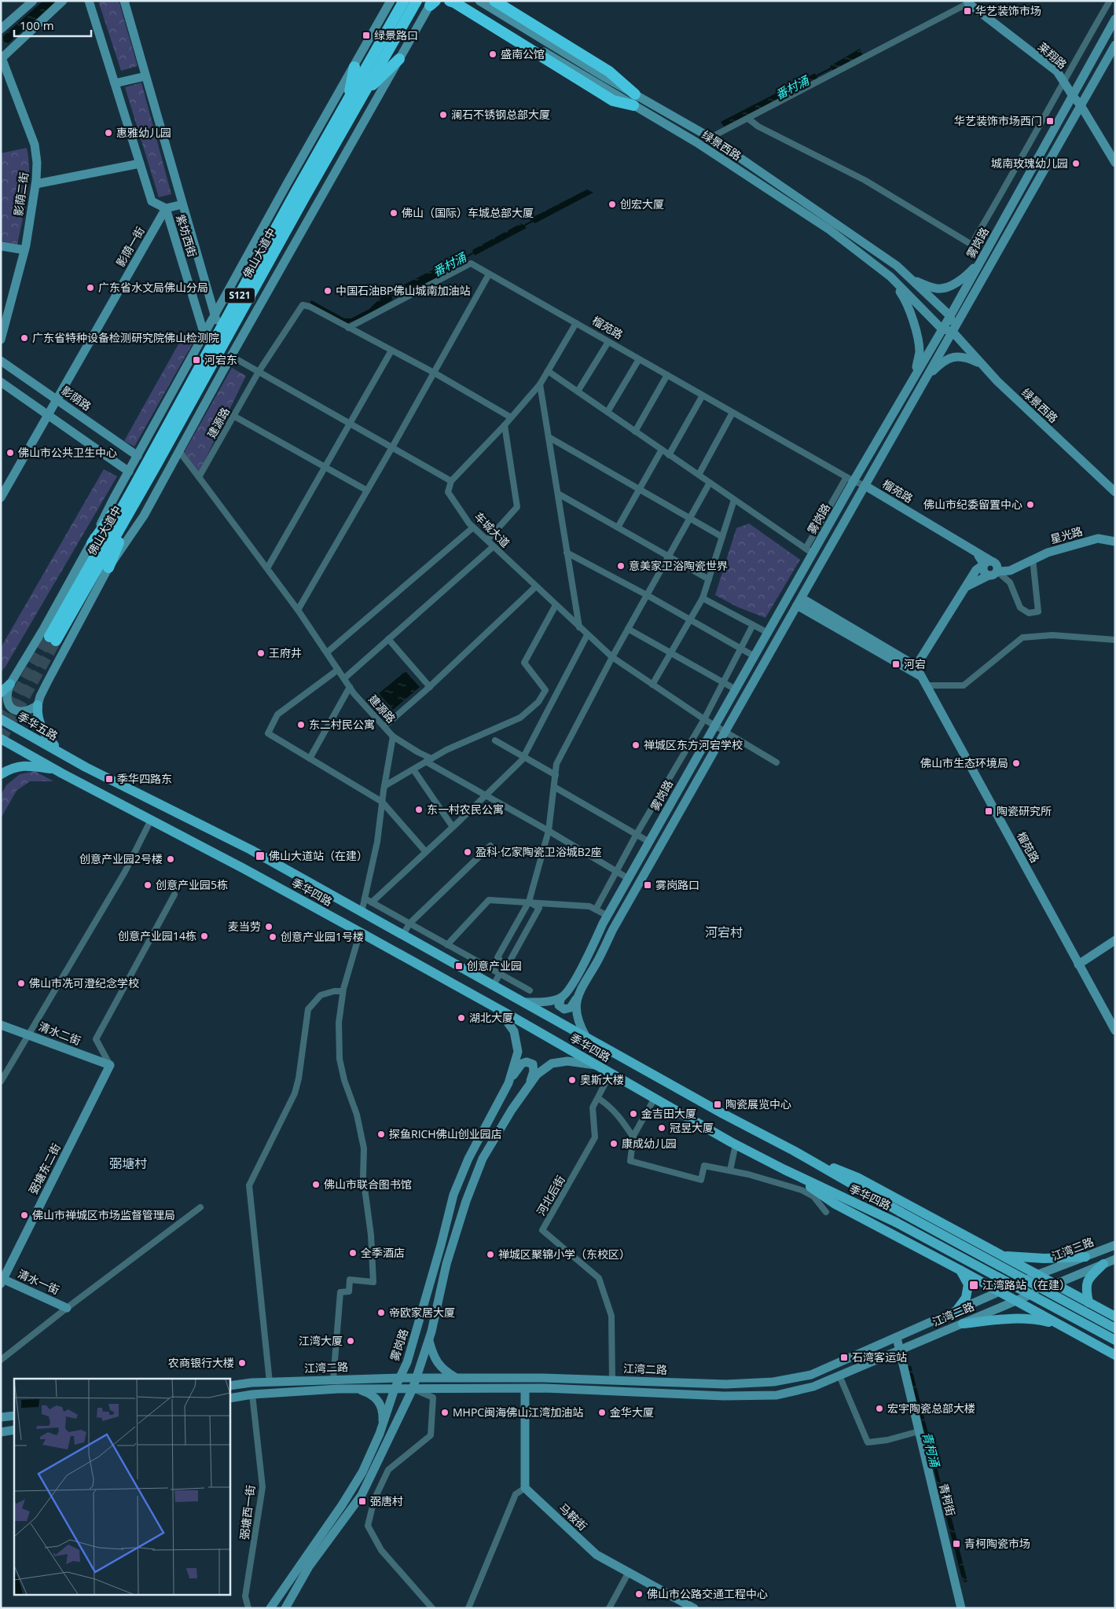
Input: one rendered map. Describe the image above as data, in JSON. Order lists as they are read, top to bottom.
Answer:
{
  "streets": {
    "highway": ["佛山大道中", "S121"],
    "main road": [
      "莱翔路",
      "绿景西路",
      "影荫二街",
      "紫坊西街",
      "雾岗路",
      "影荫一街",
      "榴苑路",
      "影荫路",
      "星光路",
      "季华五路",
      "季华四路",
      "清水二街",
      "弼塘东二街",
      "江湾三路",
      "清水一街",
      "江湾二路",
      "青柯街",
      "马鞍街"
    ],
    "street": [
      "建源路",
      "车城大道",
      "河北后街",
      "弼塘西一街"
    ]
  },
  "crossings": [
    ["莱翔路", "雾岗路"],
    ["绿景西路", "雾岗路"],
    ["紫坊西街", "影荫一街"],
    ["紫坊西街", "佛山大道中"],
    ["雾岗路", "榴苑路"],
    ["雾岗路", "建源路"],
    ["雾岗路", "车城大道"],
    ["雾岗路", "季华四路"],
    ["雾岗路", "江湾二路"],
    ["影荫一街", "影荫路"],
    ["佛山大道中", "影荫路"],
    ["榴苑路", "建源路"],
    ["榴苑路", "星光路"],
    ["季华五路", "季华四路"],
    ["季华四路", "河北后街"],
    ["清水二街", "弼塘东二街"],
    ["弼塘东二街", "清水一街"],
    ["河北后街", "江湾二路"],
    ["江湾三路", "江湾二路"],
    ["江湾二路", "青柯街"],
    ["江湾二路", "弼塘西一街"]
  ],
  "districts": ["河宕村", "弼塘村"],
  "water": ["番村涌", "青柯涌"],
  "places": {
    "transit": [
      "华艺装饰市场",
      "绿景路口",
      "华艺装饰市场西门",
      "河宕东",
      "河宕",
      "季华四路东",
      "陶瓷研究所",
      "佛山大道站（在建）",
      "雾岗路口",
      "创意产业园",
      "陶瓷展览中心",
      "江湾路站（在建）",
      "石湾客运站",
      "弼唐村",
      "青柯陶瓷市场"
    ],
    "other": [
      "盛南公馆",
      "澜石不锈钢总部大厦",
      "惠雅幼儿园",
      "城南玫瑰幼儿园",
      "创宏大厦",
      "佛山（国际）车城总部大厦",
      "广东省水文局佛山分局",
      "中国石油BP佛山城南加油站",
      "广东省特种设备检测研究院佛山检测院",
      "佛山市公共卫生中心",
      "佛山市纪委留置中心",
      "意美家卫浴陶瓷世界",
      "王府井",
      "东二村民公寓",
      "禅城区东方河宕学校",
      "佛山市生态环境局",
      "东一村农民公寓",
      "盈科·亿家陶瓷卫浴城B2座",
      "创意产业园2号楼",
      "创意产业园5栋",
      "麦当劳",
      "创意产业园14栋",
      "创意产业园1号楼",
      "佛山市冼可澄纪念学校",
      "湖北大厦",
      "奥斯大楼",
      "金吉田大厦",
      "冠昱大厦",
      "探鱼RICH佛山创业园店",
      "康成幼儿园",
      "佛山市联合图书馆",
      "佛山市禅城区市场监督管理局",
      "全季酒店",
      "禅城区聚锦小学（东校区）",
      "帝欧家居大厦",
      "江湾大厦",
      "农商银行大楼",
      "宏宇陶瓷总部大楼",
      "MHPC闽海佛山江湾加油站",
      "金华大厦",
      "佛山市公路交通工程中心"
    ]
  },
  "scale_bar": "100 m"
}
